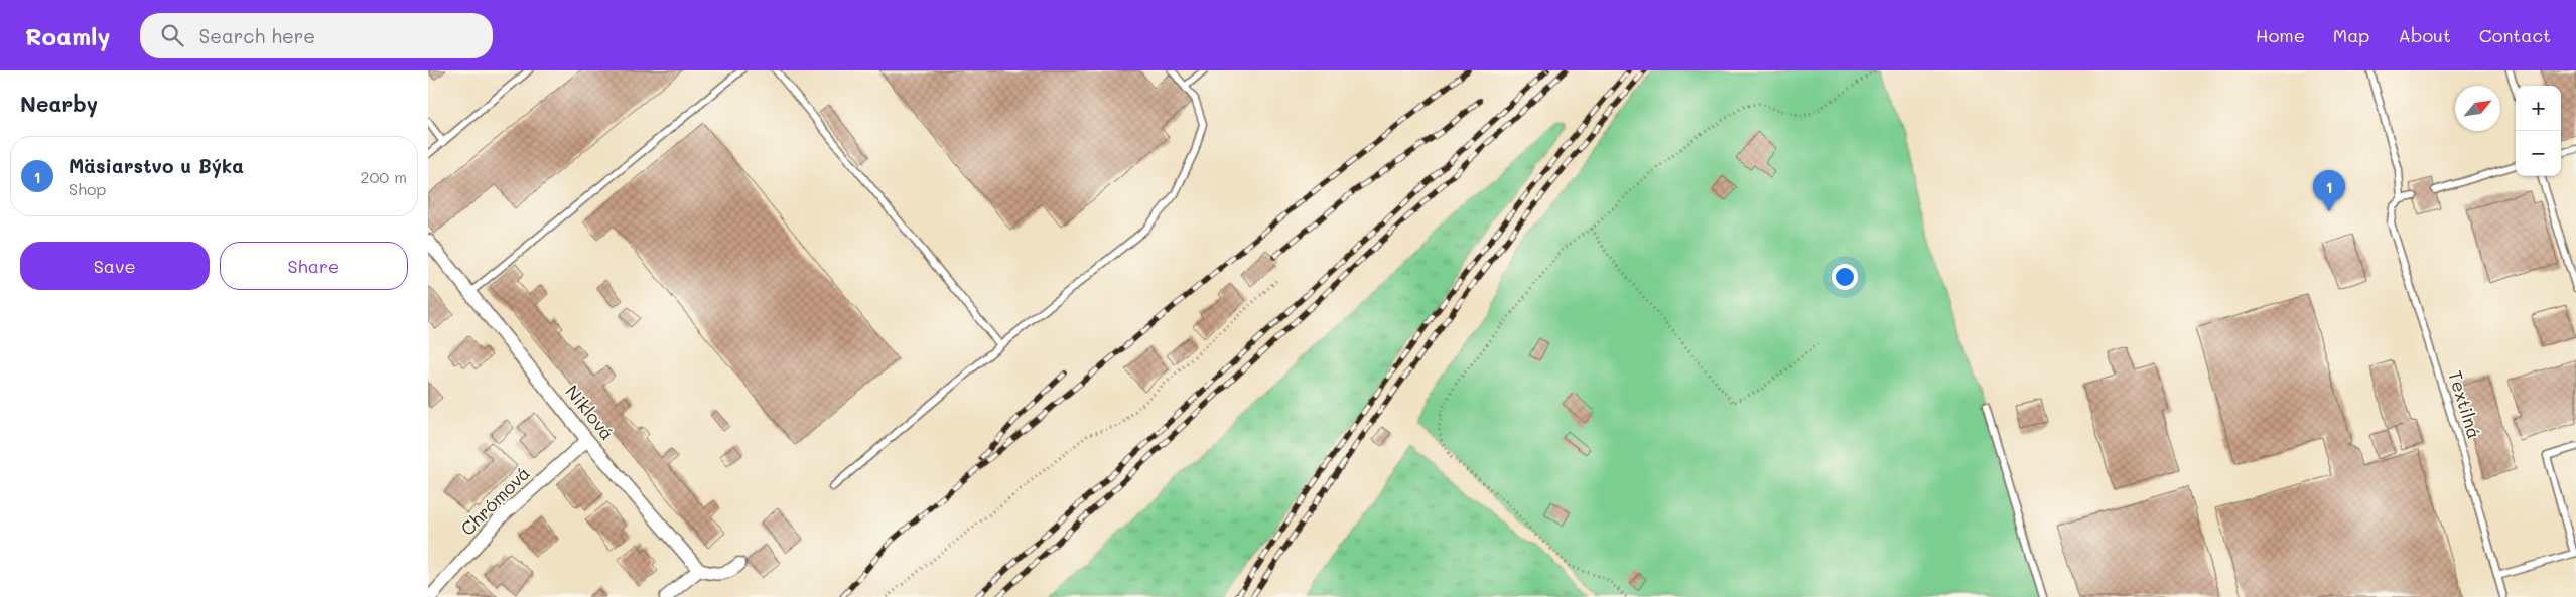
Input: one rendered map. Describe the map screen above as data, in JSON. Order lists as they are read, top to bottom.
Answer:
{
  "streets": {
    "street": ["Niklová", "Chrómová"],
    "lane": ["Textilná"]
  },
  "crossings": [
    ["Niklová", "Chrómová"]
  ],
  "north": "top right",
  "page": {
    "header": "Roamly",
    "search": "Search here",
    "nav": [
      "Home",
      "Map",
      "About",
      "Contact"
    ],
    "heading": "Nearby",
    "map_buttons": ["+", "−"],
    "list": [
      {
        "mark": "1",
        "name": "Mäsiarstvo u Býka",
        "note": "Shop",
        "value": "200 m"
      }
    ],
    "pins": "1",
    "buttons": ["Save", "Share"]
  }
}
